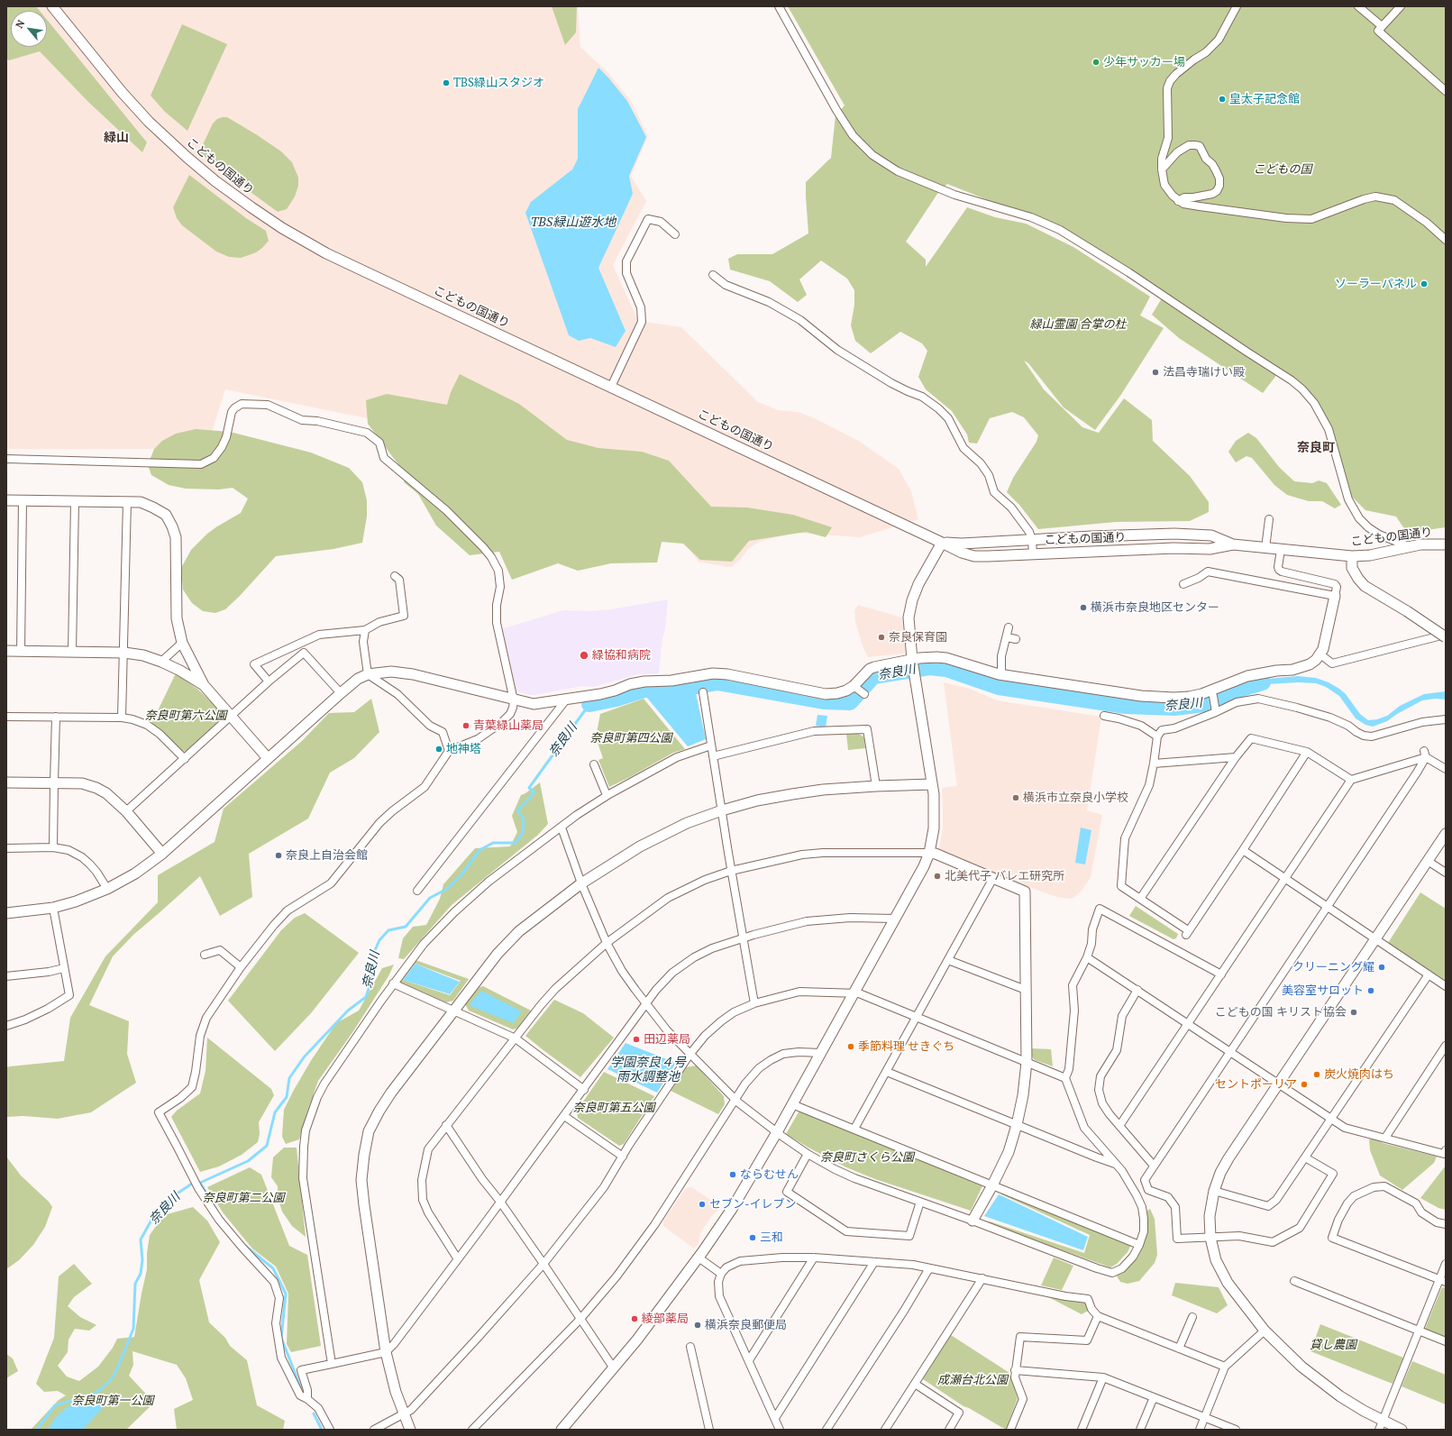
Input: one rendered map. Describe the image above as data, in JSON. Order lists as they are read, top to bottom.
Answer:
{
  "streets": {
    "street": ["こどもの国通り"]
  },
  "districts": ["緑山", "奈良町"],
  "water": ["TBS緑山遊水地", "奈良川", "学園奈良４号 雨水調整池"],
  "parks": [
    "こどもの国",
    "緑山霊園 合掌の杜",
    "奈良町第六公園",
    "奈良町第四公園",
    "奈良町第五公園",
    "奈良町さくら公園",
    "奈良町第二公園",
    "貸し農園",
    "成瀬台北公園",
    "奈良町第一公園"
  ],
  "places": [
    "少年サッカー場",
    "TBS緑山スタジオ",
    "皇太子記念館",
    "ソーラーパネル",
    "法昌寺瑞けい殿",
    "横浜市奈良地区センター",
    "奈良保育園",
    "緑協和病院",
    "青葉緑山薬局",
    "地神塔",
    "横浜市立奈良小学校",
    "奈良上自治会館",
    "北美代子 バレエ研究所",
    "クリーニング耀",
    "美容室サロット",
    "こどもの国 キリスト協会",
    "田辺薬局",
    "季節料理 せきぐち",
    "炭火焼肉はち",
    "セントポーリア",
    "ならむせん",
    "セブン-イレブン",
    "三和",
    "綾部薬局",
    "横浜奈良郵便局"
  ],
  "north": "top left"
}
